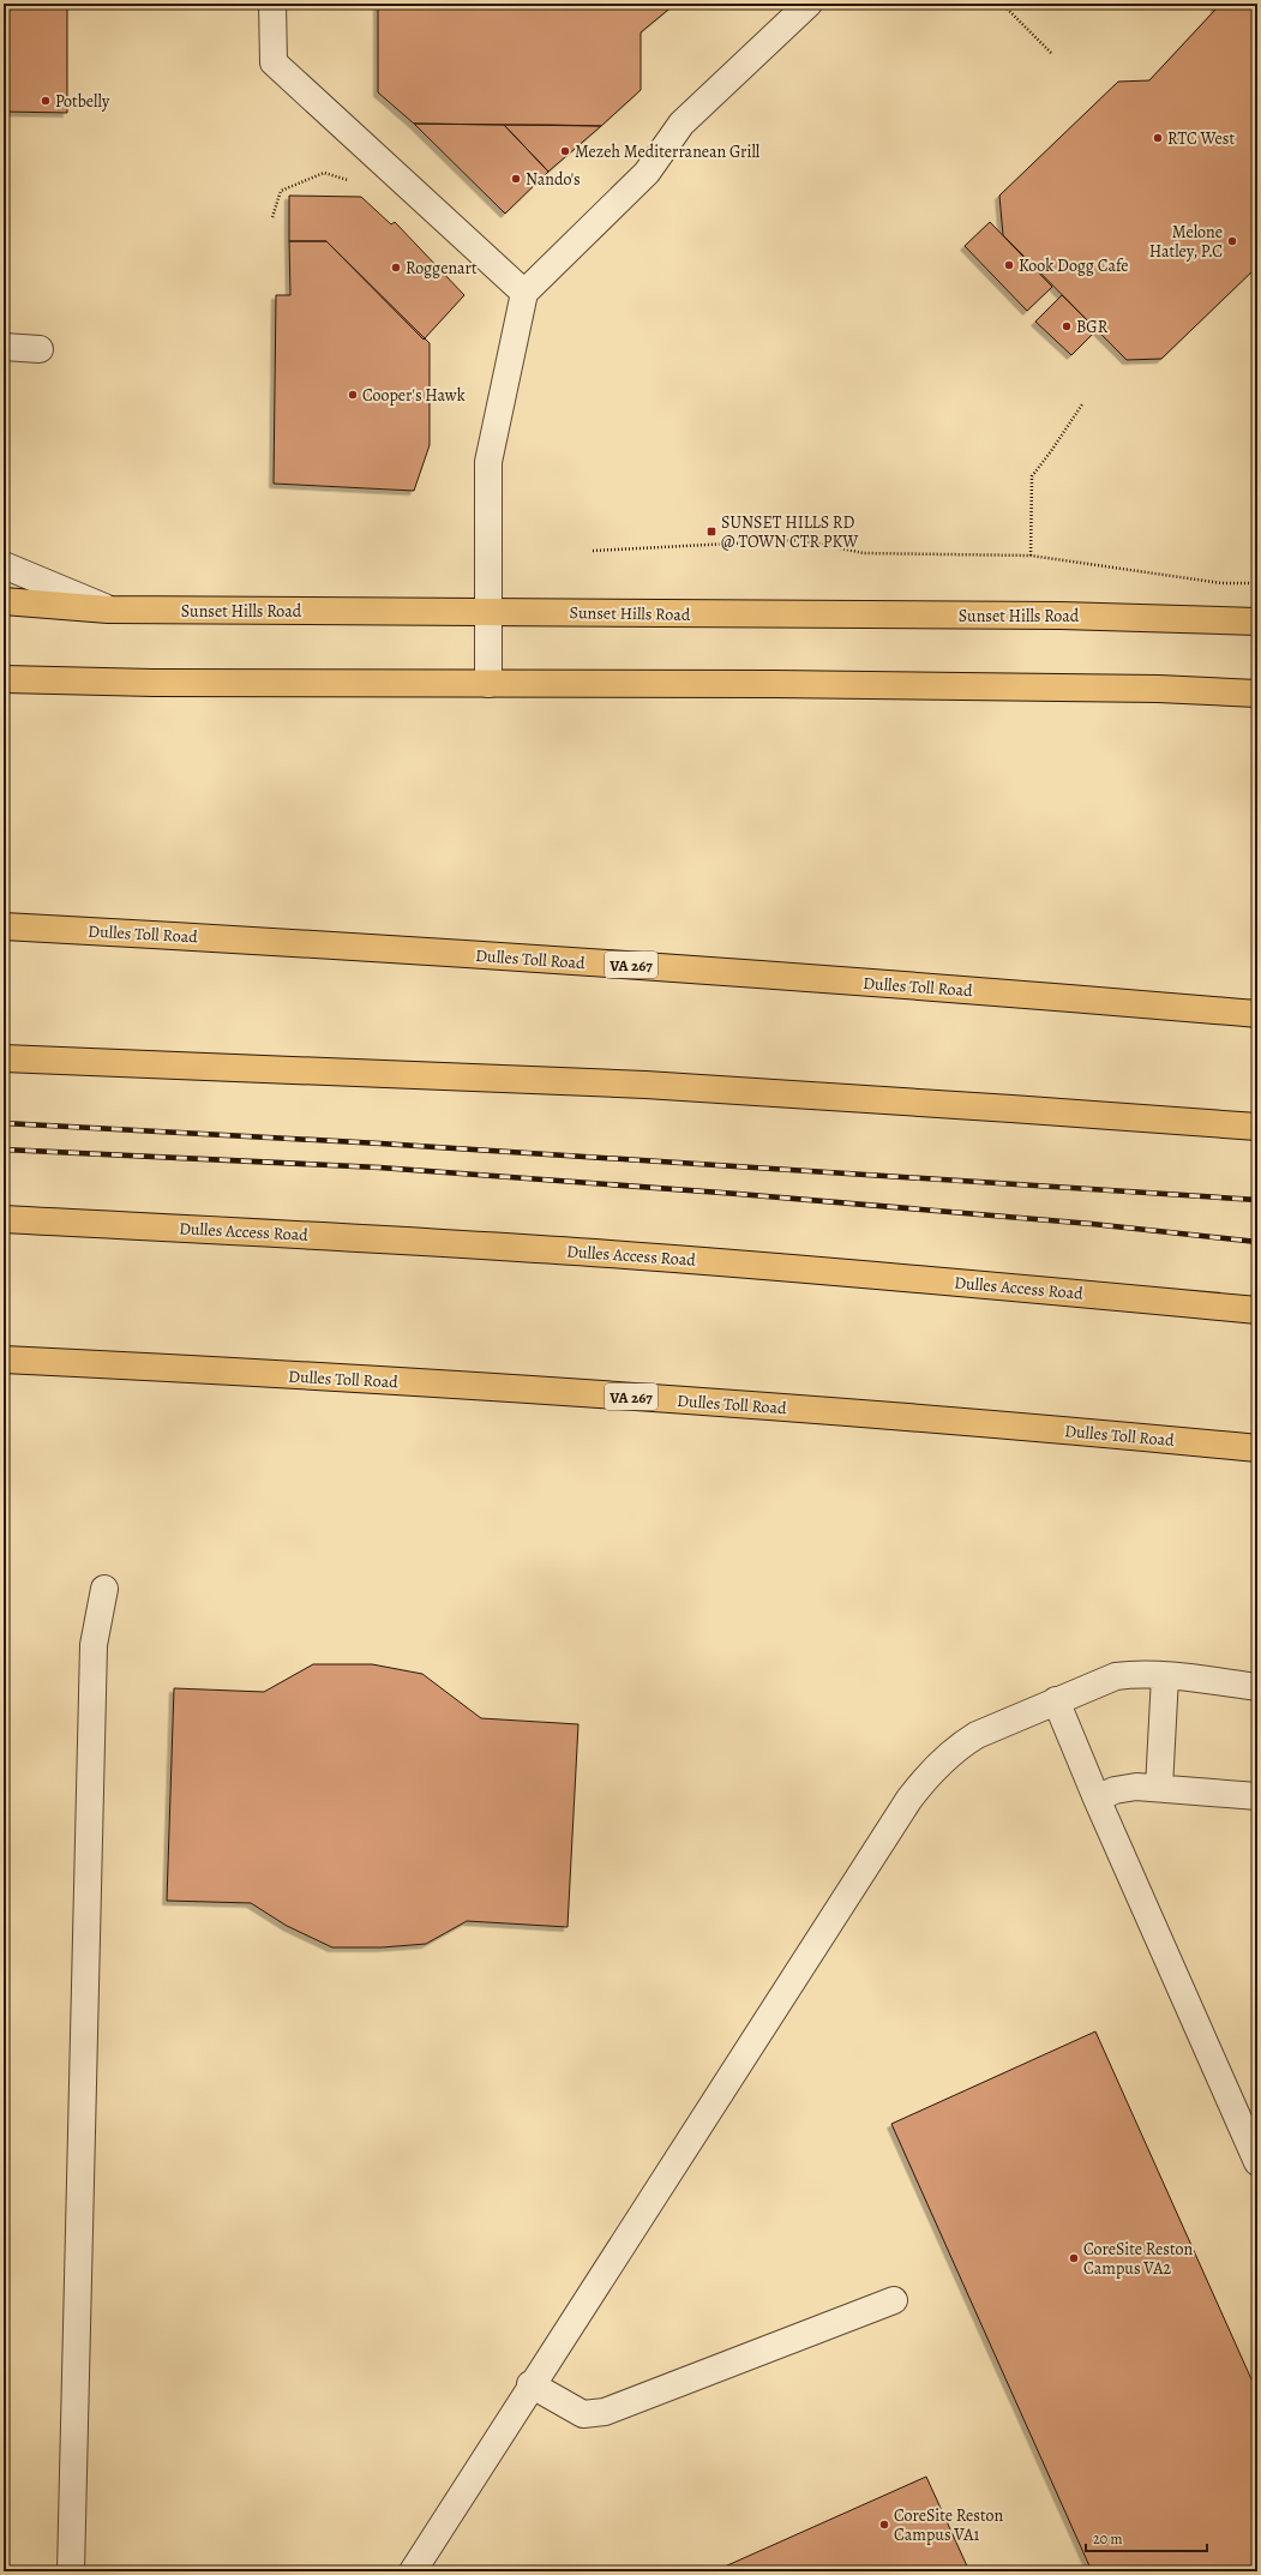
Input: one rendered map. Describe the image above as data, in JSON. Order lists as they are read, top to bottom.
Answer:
{
  "streets": {
    "main road": [
      "Sunset Hills Road",
      "Dulles Toll Road",
      "VA 267",
      "Dulles Access Road"
    ]
  },
  "places": {
    "other": [
      "Potbelly",
      "RTC West",
      "Mezeh Mediterranean Grill",
      "Nando's",
      "Melone Hatley, P.C",
      "Kook Dogg Cafe",
      "Roggenart",
      "BGR",
      "Cooper's Hawk",
      "CoreSite Reston Campus VA2",
      "CoreSite Reston Campus VA1"
    ],
    "transit": ["SUNSET HILLS RD @ TOWN CTR PKW"]
  },
  "scale_bar": "20 m"
}
